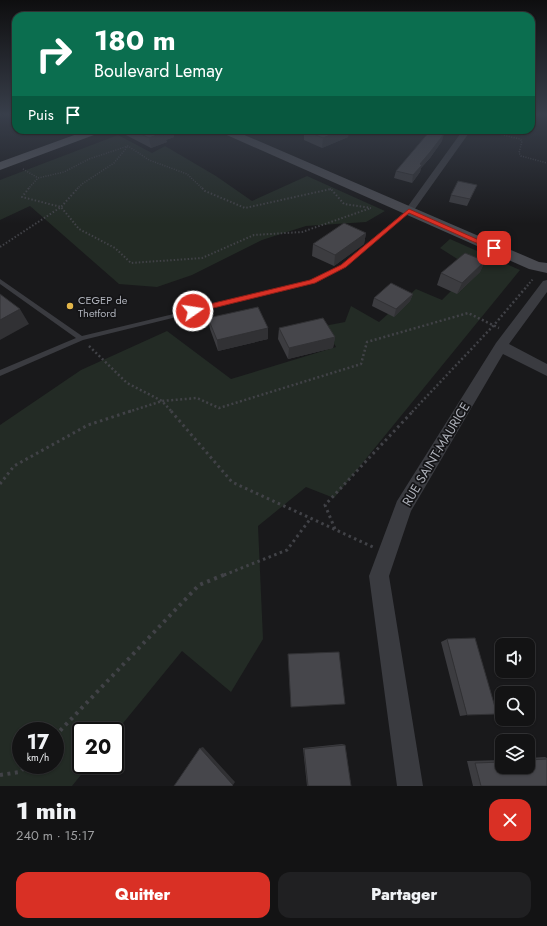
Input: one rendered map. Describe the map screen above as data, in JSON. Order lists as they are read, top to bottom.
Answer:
{
  "streets": {
    "street": ["RUE SAINT-MAURICE"]
  },
  "places": ["CEGEP de Thetford"],
  "page": {
    "turn": ["180 m", "Boulevard Lemay"],
    "then": "Puis",
    "speed": "17 km/h",
    "limit": "20",
    "heading": ["1 min", "240 m · 15:17"],
    "buttons": ["Quitter", "Partager"]
  }
}
